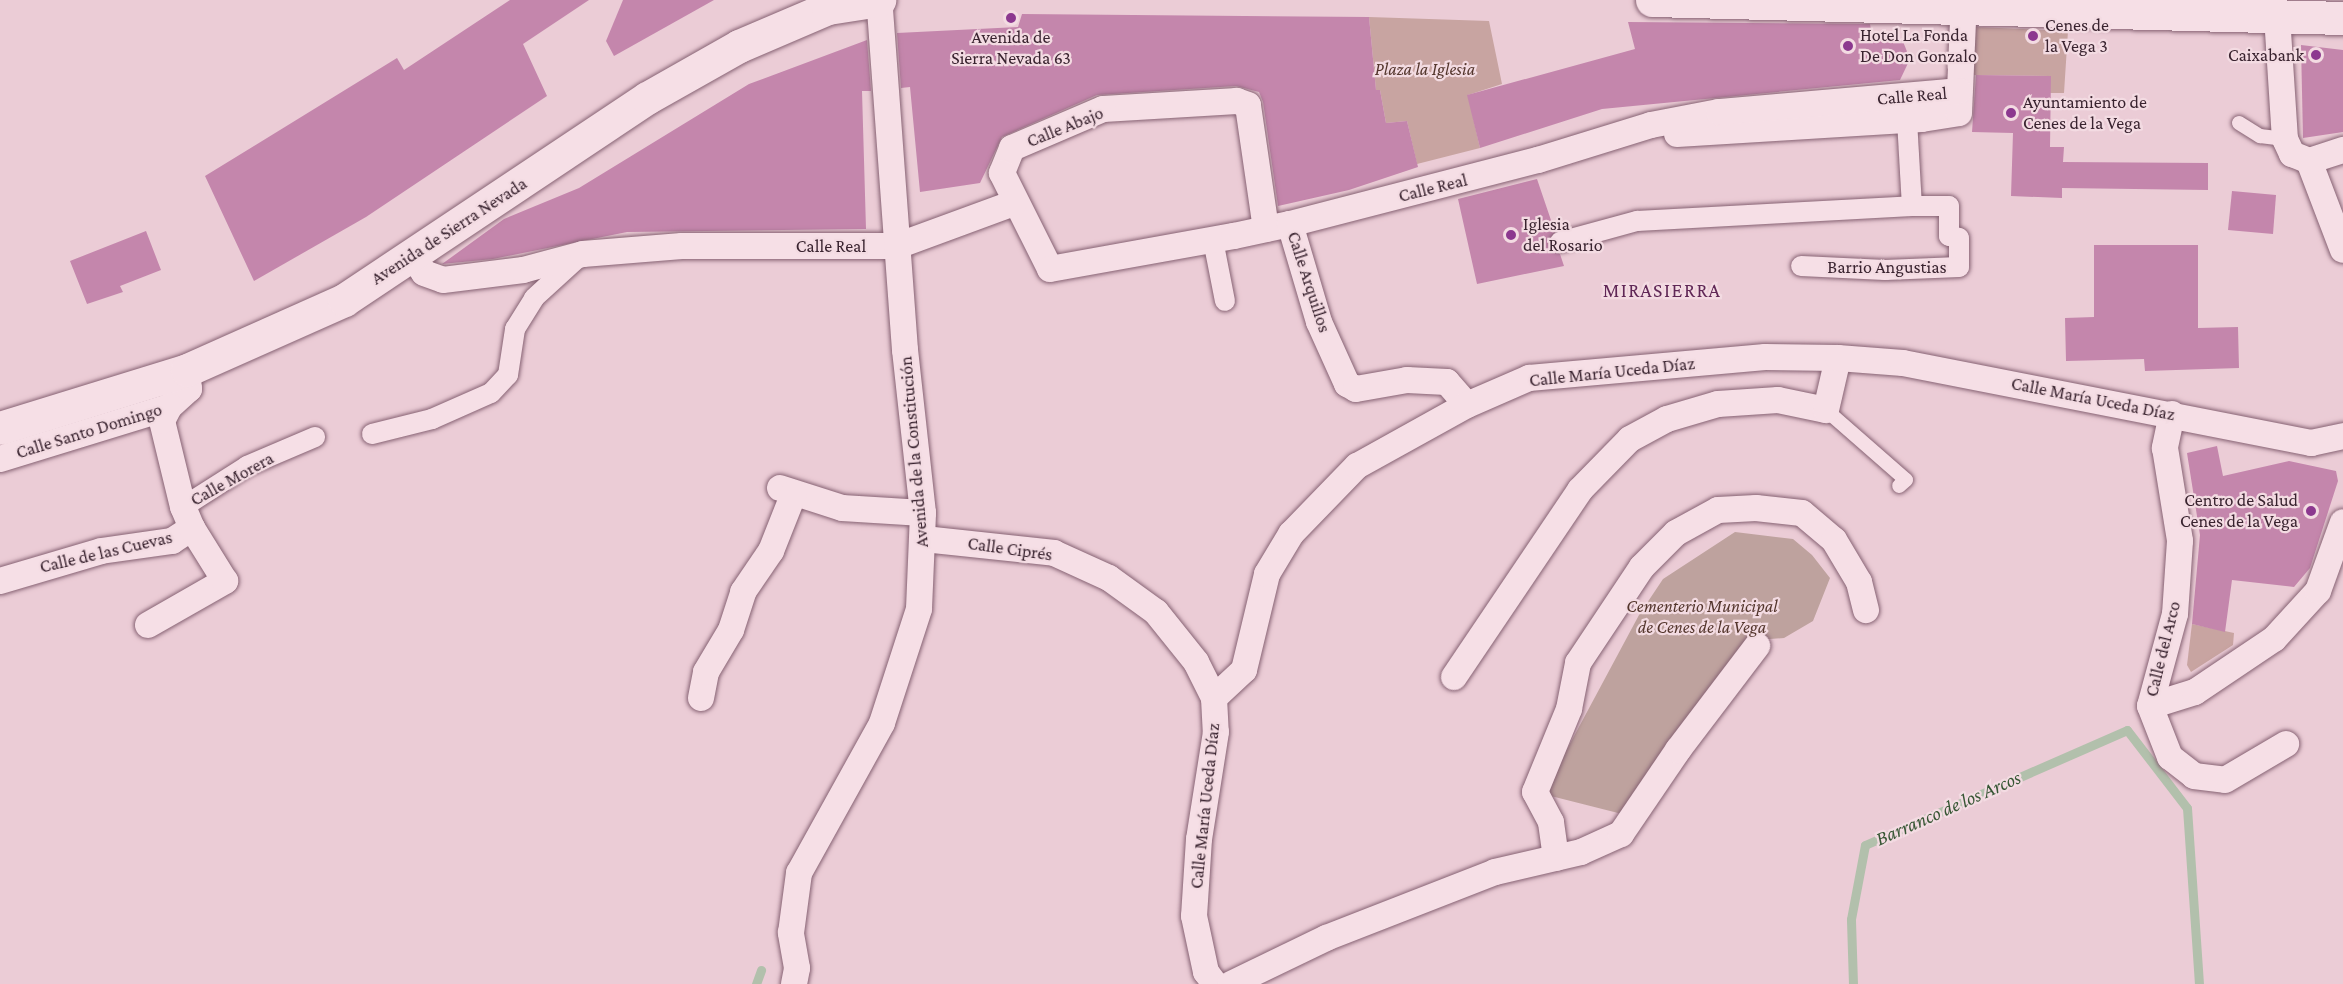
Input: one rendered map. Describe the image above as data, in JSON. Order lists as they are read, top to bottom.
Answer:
{
  "streets": {
    "street": [
      "Calle Real",
      "Calle Abajo",
      "Avenida de Sierra Nevada",
      "Barrio Angustias",
      "Calle Arquillos",
      "Calle María Uceda Díaz",
      "Calle Santo Domingo",
      "Avenida de la Constitución",
      "Calle Morera",
      "Calle Ciprés",
      "Calle de las Cuevas",
      "Calle del Arco"
    ]
  },
  "crossings": [
    ["Calle Real", "Calle Abajo"],
    ["Calle Real", "Avenida de Sierra Nevada"],
    ["Calle Real", "Calle Arquillos"],
    ["Calle Real", "Avenida de la Constitución"],
    ["Calle Abajo", "Calle Arquillos"],
    ["Avenida de Sierra Nevada", "Calle Santo Domingo"],
    ["Avenida de Sierra Nevada", "Avenida de la Constitución"],
    ["Calle Arquillos", "Calle María Uceda Díaz"],
    ["Calle María Uceda Díaz", "Calle Ciprés"],
    ["Calle María Uceda Díaz", "Calle del Arco"],
    ["Calle Santo Domingo", "Calle de las Cuevas"],
    ["Avenida de la Constitución", "Calle Ciprés"],
    ["Calle Morera", "Calle de las Cuevas"]
  ],
  "districts": ["MIRASIERRA"],
  "water": ["Barranco de los Arcos"],
  "parks": ["Plaza la Iglesia", "Cementerio Municipal de Cenes de la Vega"],
  "places": [
    "Avenida de Sierra Nevada 63",
    "Cenes de la Vega 3",
    "Hotel La Fonda De Don Gonzalo",
    "Caixabank",
    "Ayuntamiento de Cenes de la Vega",
    "Iglesia del Rosario",
    "Centro de Salud Cenes de la Vega"
  ]
}
